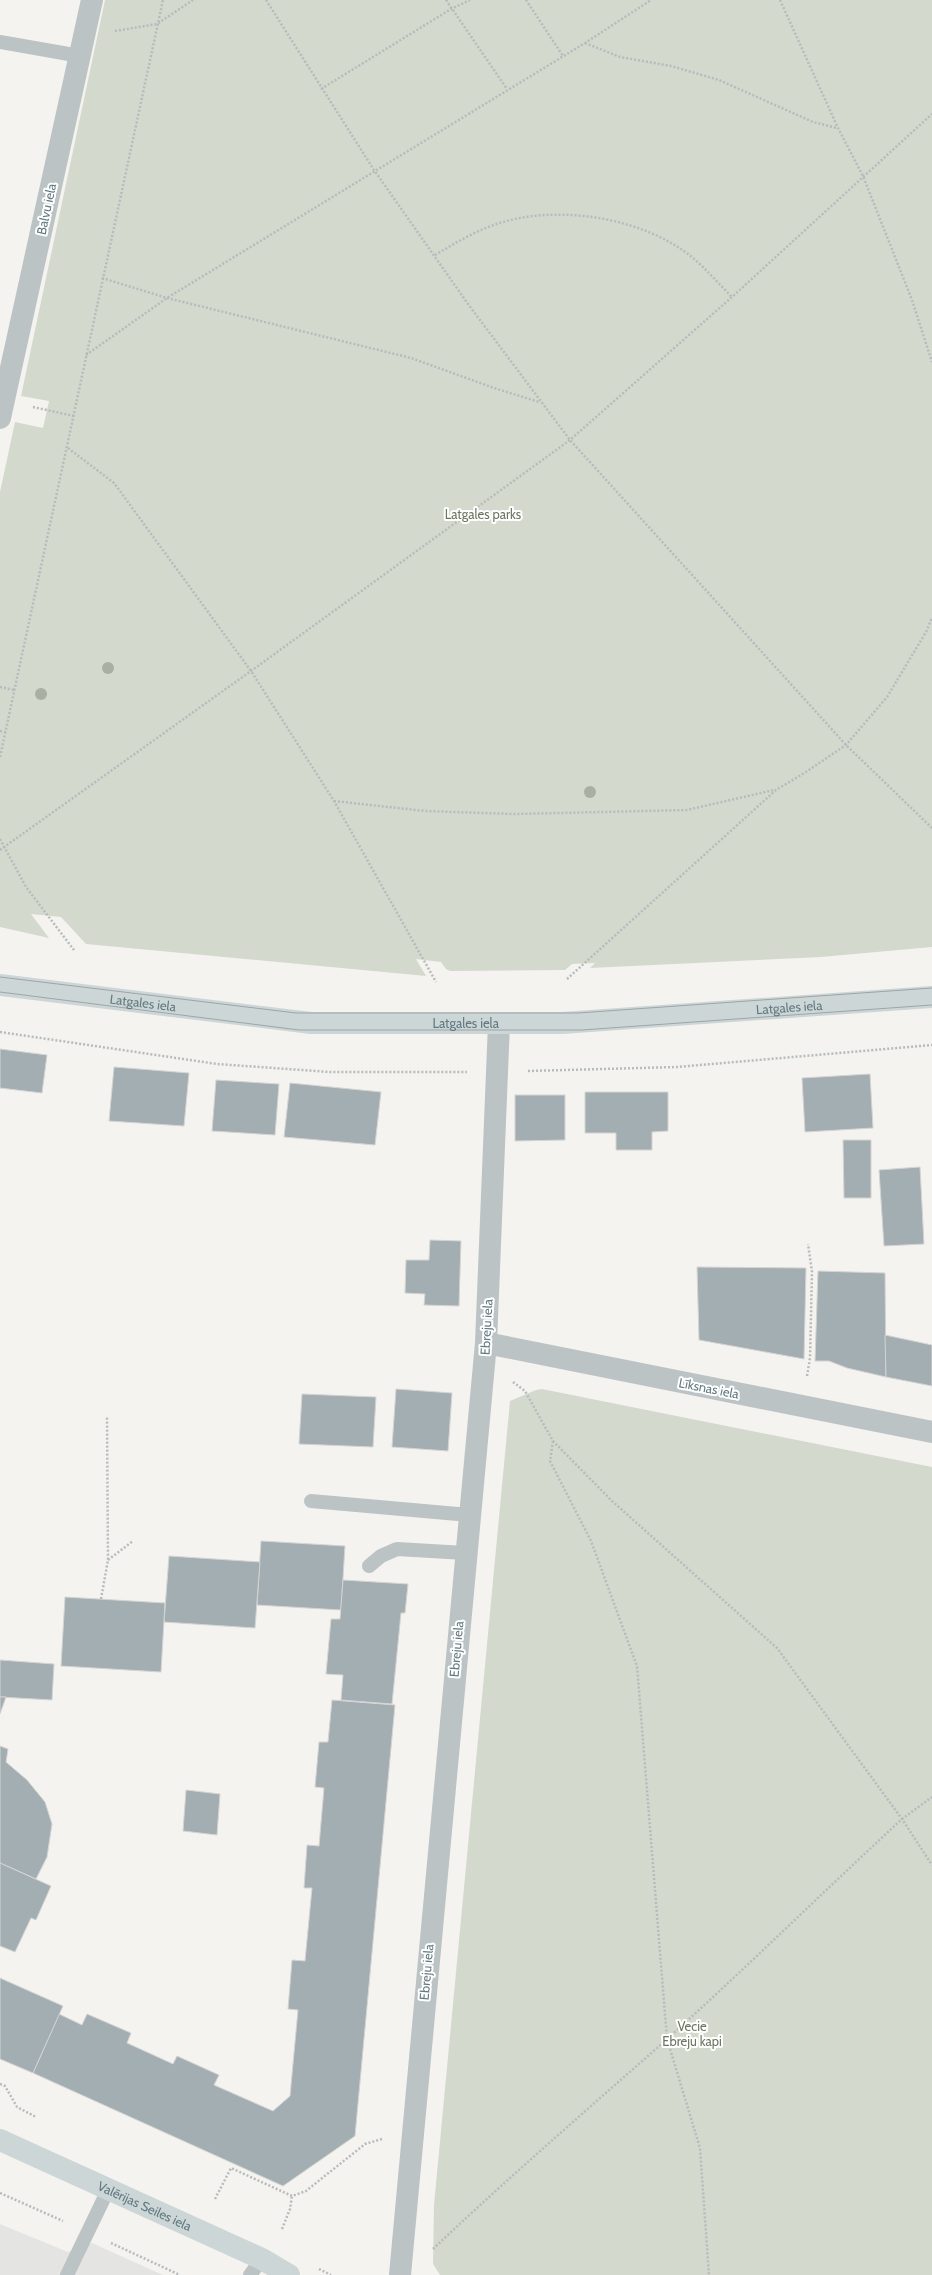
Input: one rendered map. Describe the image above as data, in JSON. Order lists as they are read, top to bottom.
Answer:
{
  "streets": {
    "street": [
      "Balvu iela",
      "Latgales iela",
      "Ebreju iela",
      "Līksnas iela",
      "Valērijas Seiles iela"
    ]
  },
  "crossings": [
    ["Latgales iela", "Ebreju iela"],
    ["Ebreju iela", "Līksnas iela"]
  ],
  "parks": ["Latgales parks", "Vecie Ebreju kapi"]
}
